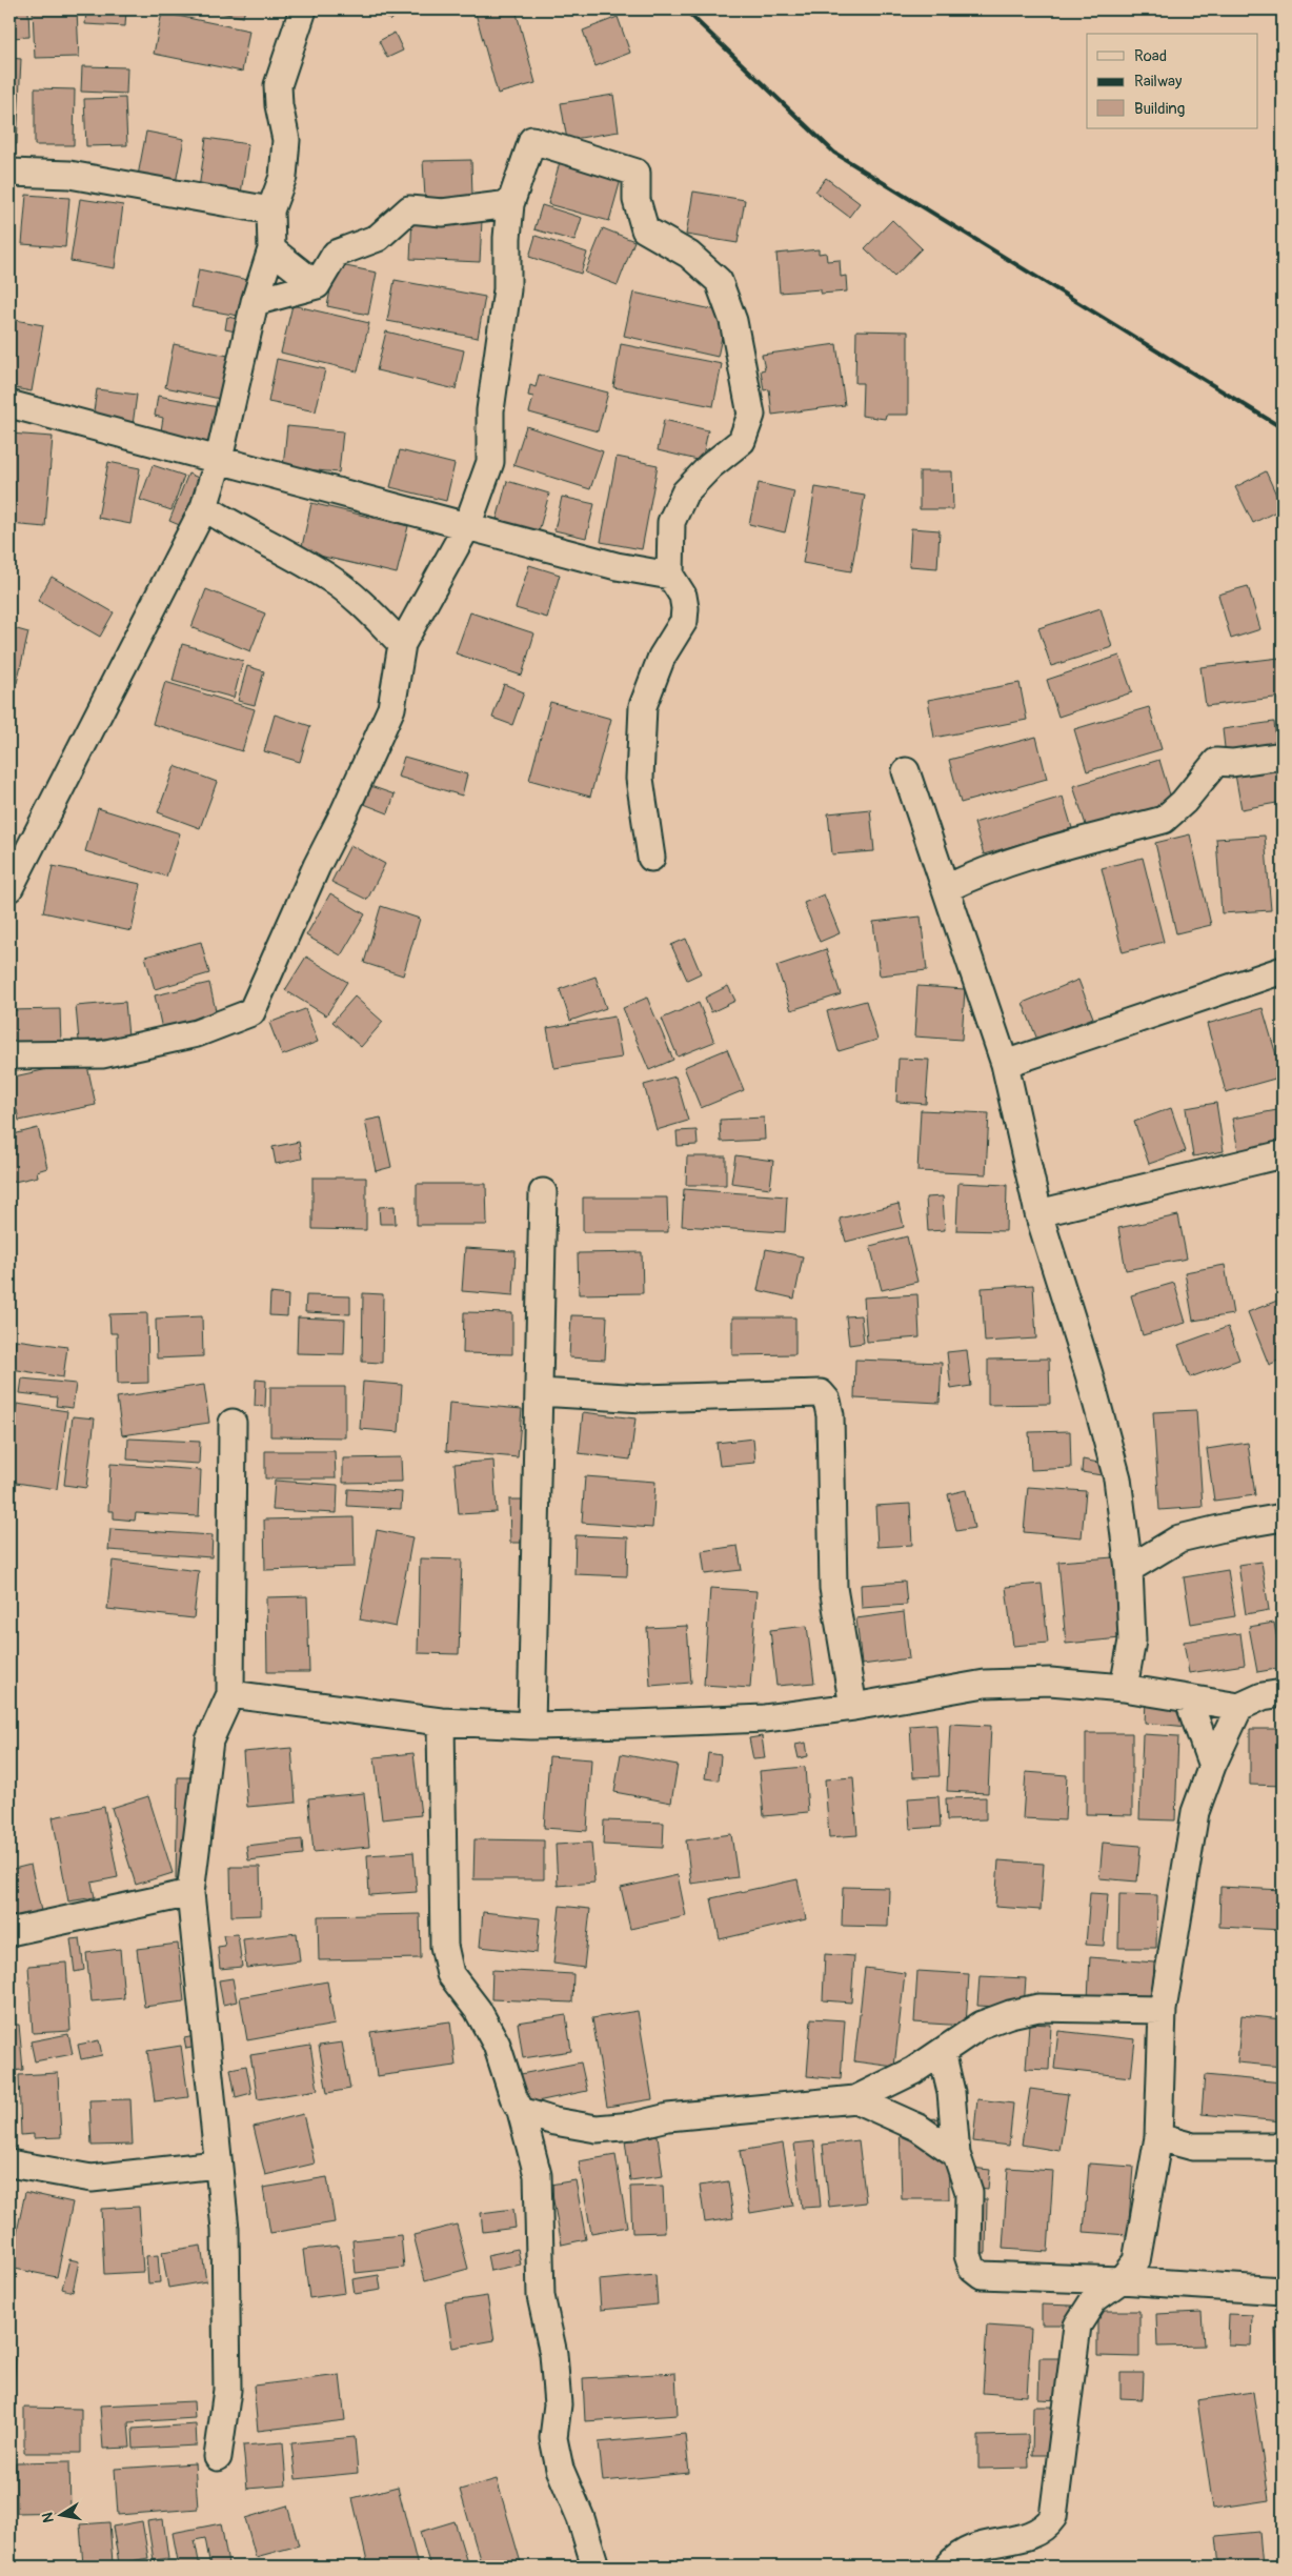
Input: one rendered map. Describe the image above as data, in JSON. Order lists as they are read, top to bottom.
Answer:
{
  "legend": ["Road", "Railway", "Building"],
  "north": "left"
}
